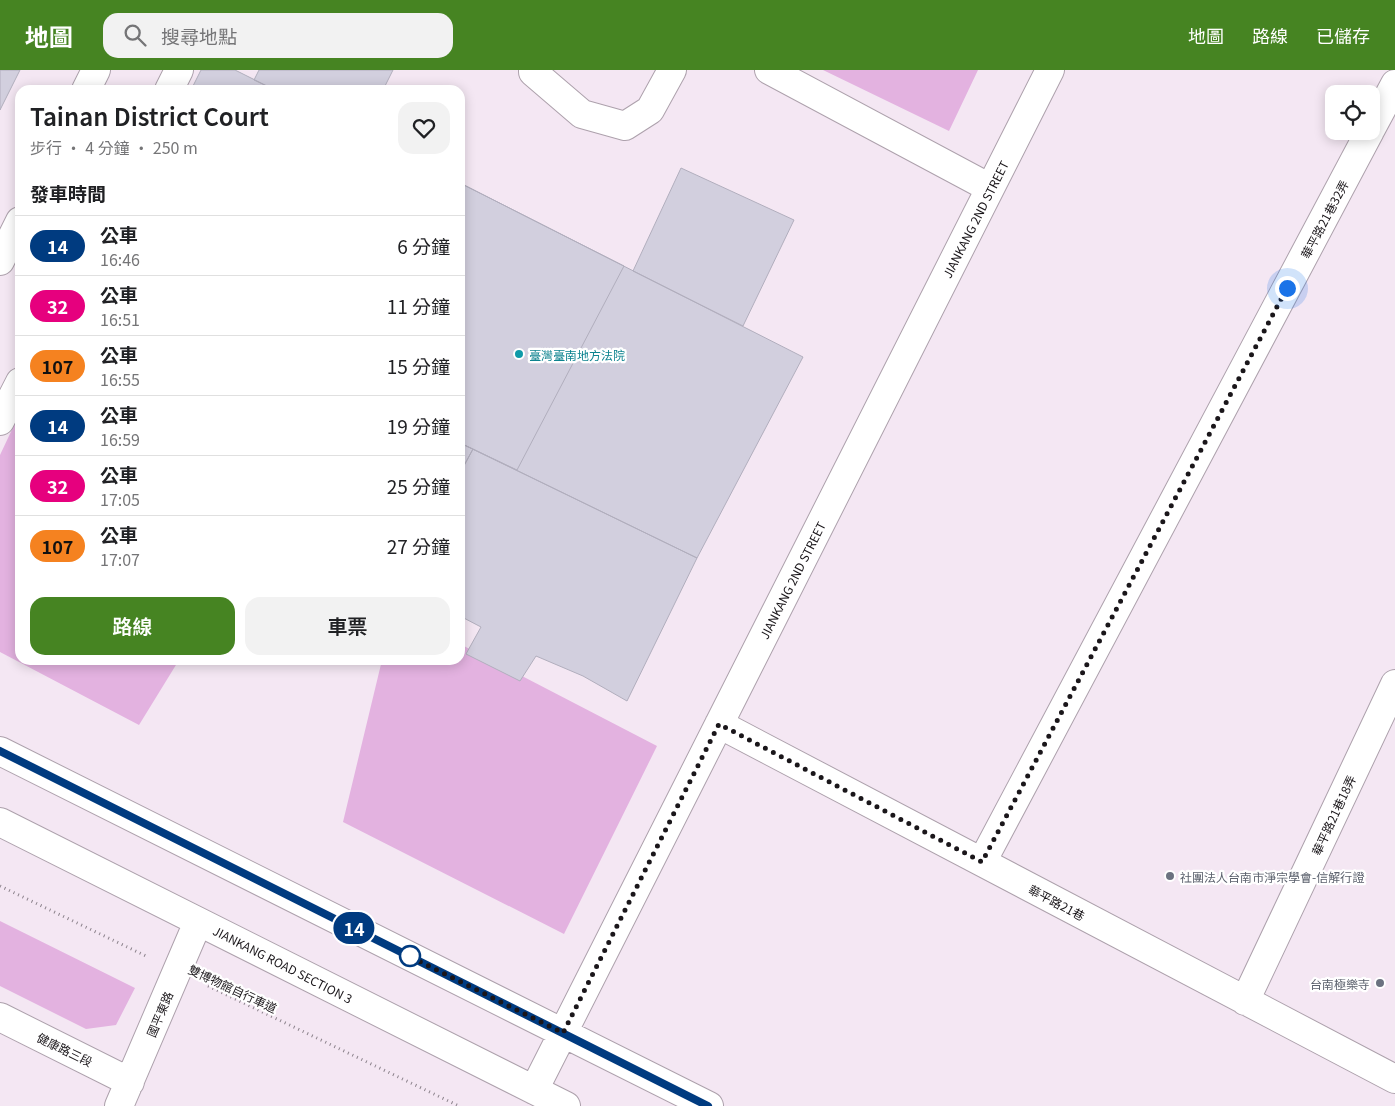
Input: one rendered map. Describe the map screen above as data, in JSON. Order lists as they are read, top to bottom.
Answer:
{
  "streets": {
    "street": [
      "JIANKANG 2ND STREET",
      "華平路21巷32弄",
      "華平路21巷18弄",
      "華平路21巷",
      "JIANKANG ROAD SECTION 3",
      "國平東路",
      "健康路三段"
    ],
    "path": ["雙博物館自行車道"]
  },
  "crossings": [
    ["JIANKANG 2ND STREET", "華平路21巷"],
    ["JIANKANG 2ND STREET", "JIANKANG ROAD SECTION 3"],
    ["華平路21巷32弄", "華平路21巷"],
    ["華平路21巷18弄", "華平路21巷"],
    ["JIANKANG ROAD SECTION 3", "國平東路"],
    ["雙博物館自行車道", "國平東路"],
    ["國平東路", "健康路三段"]
  ],
  "places": ["臺灣臺南地方法院", "社團法人台南市淨宗學會-信解行證", "台南極樂寺"],
  "lines": ["bus line 14"],
  "page": {
    "header": "地圖",
    "search": "搜尋地點",
    "nav": ["地圖", "路線", "已儲存"],
    "on_map": "14",
    "heading": [
      ["Tainan District Court", "步行 · 4 分鐘 · 250 m"],
      "發車時間"
    ],
    "list": [
      {
        "mark": "14",
        "name": "公車",
        "note": "16:46",
        "value": "6 分鐘"
      },
      {
        "mark": "32",
        "name": "公車",
        "note": "16:51",
        "value": "11 分鐘"
      },
      {
        "mark": "107",
        "name": "公車",
        "note": "16:55",
        "value": "15 分鐘"
      },
      {
        "mark": "14",
        "name": "公車",
        "note": "16:59",
        "value": "19 分鐘"
      },
      {
        "mark": "32",
        "name": "公車",
        "note": "17:05",
        "value": "25 分鐘"
      },
      {
        "mark": "107",
        "name": "公車",
        "note": "17:07",
        "value": "27 分鐘"
      }
    ],
    "buttons": ["路線", "車票"]
  }
}
